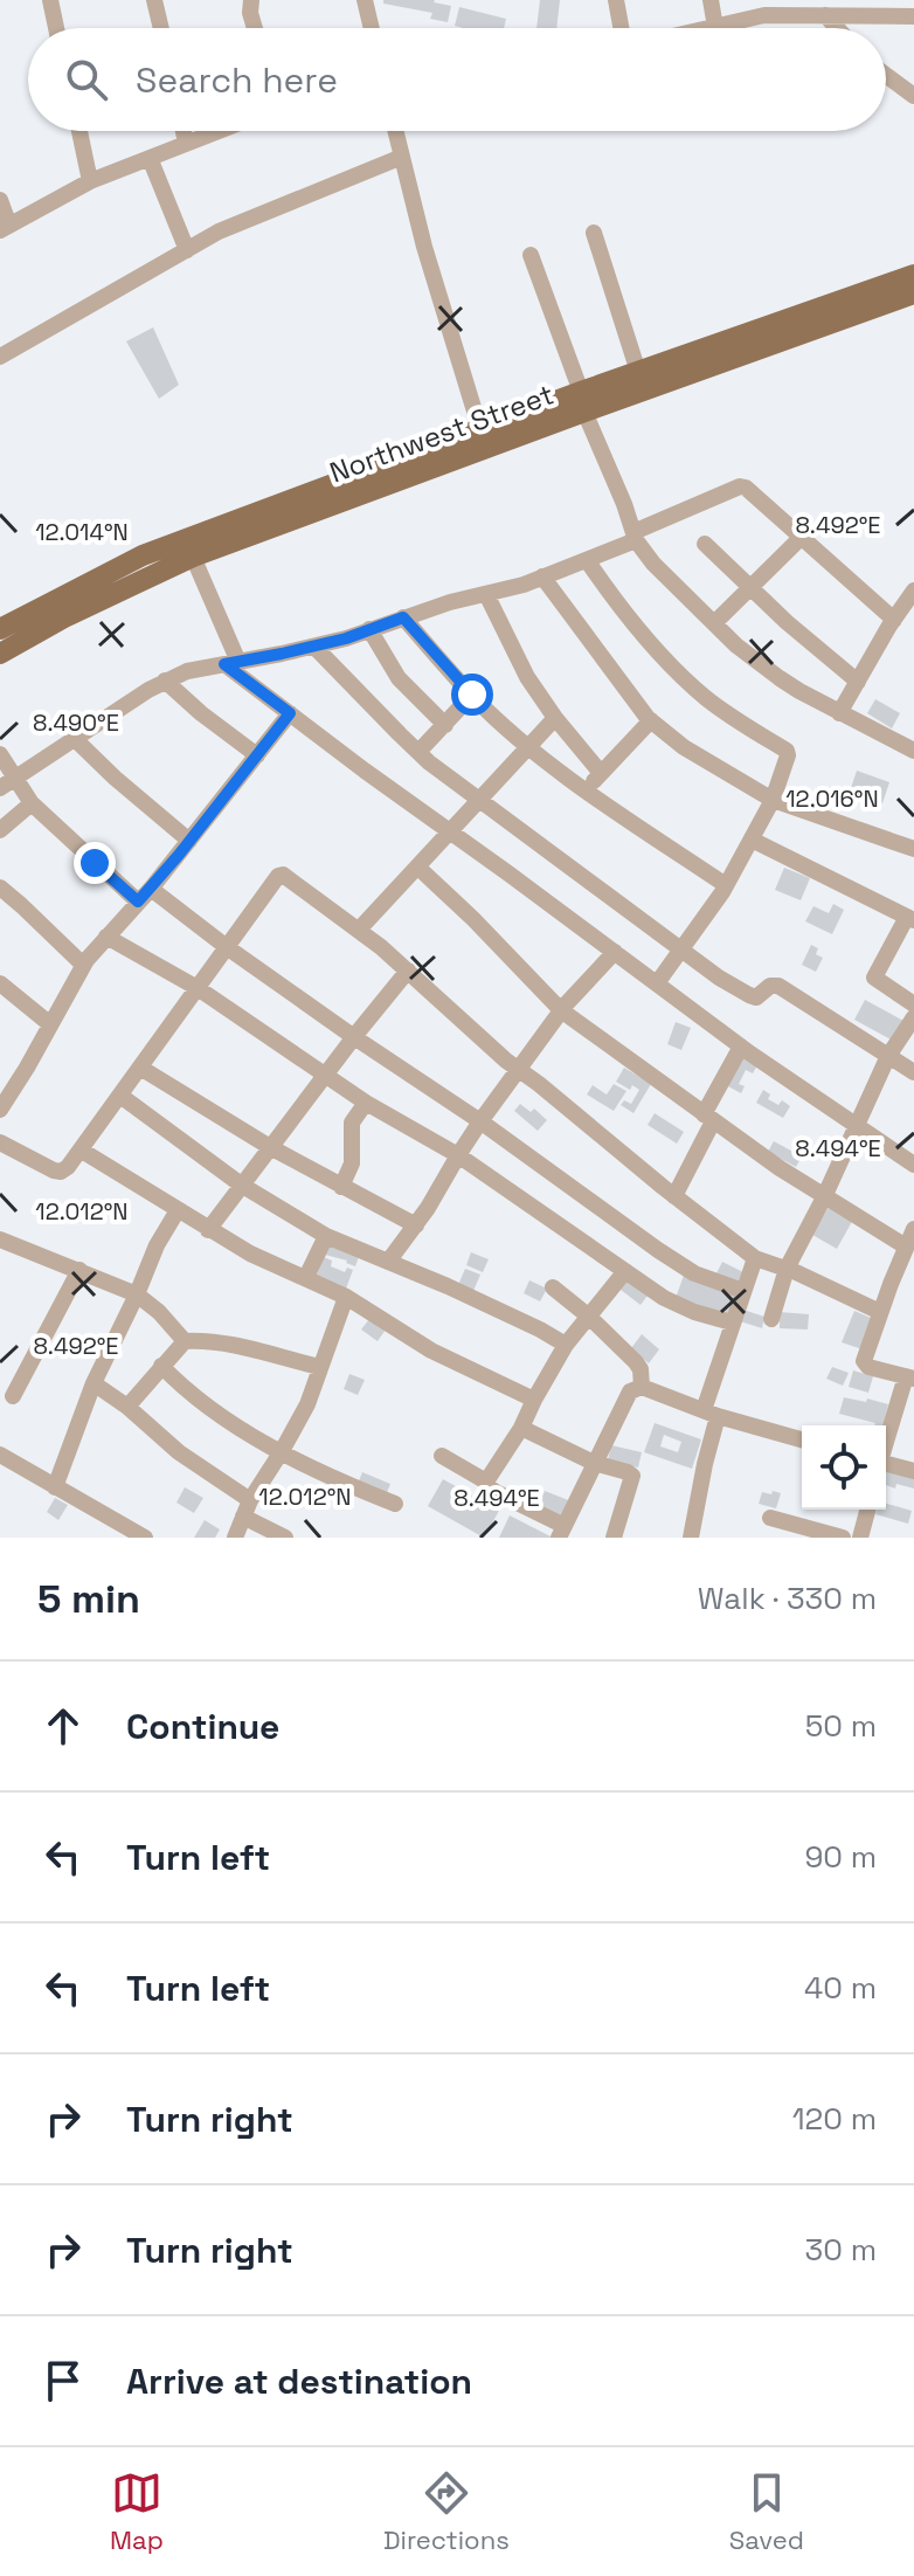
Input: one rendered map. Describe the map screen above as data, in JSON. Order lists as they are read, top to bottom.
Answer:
{
  "streets": {
    "main road": ["Northwest Street"]
  },
  "page": {
    "search": "Search here",
    "heading": ["5 min", "Walk · 330 m"],
    "list": [
      ["Continue", "50 m"],
      ["Turn left", "90 m"],
      ["Turn left", "40 m"],
      ["Turn right", "120 m"],
      ["Turn right", "30 m"],
      "Arrive at destination"
    ],
    "nav": ["Map", "Directions", "Saved"]
  },
  "coordinates": [
    "8.492°E",
    "12.014°N",
    "8.490°E",
    "12.016°N",
    "8.494°E",
    "12.012°N"
  ]
}
